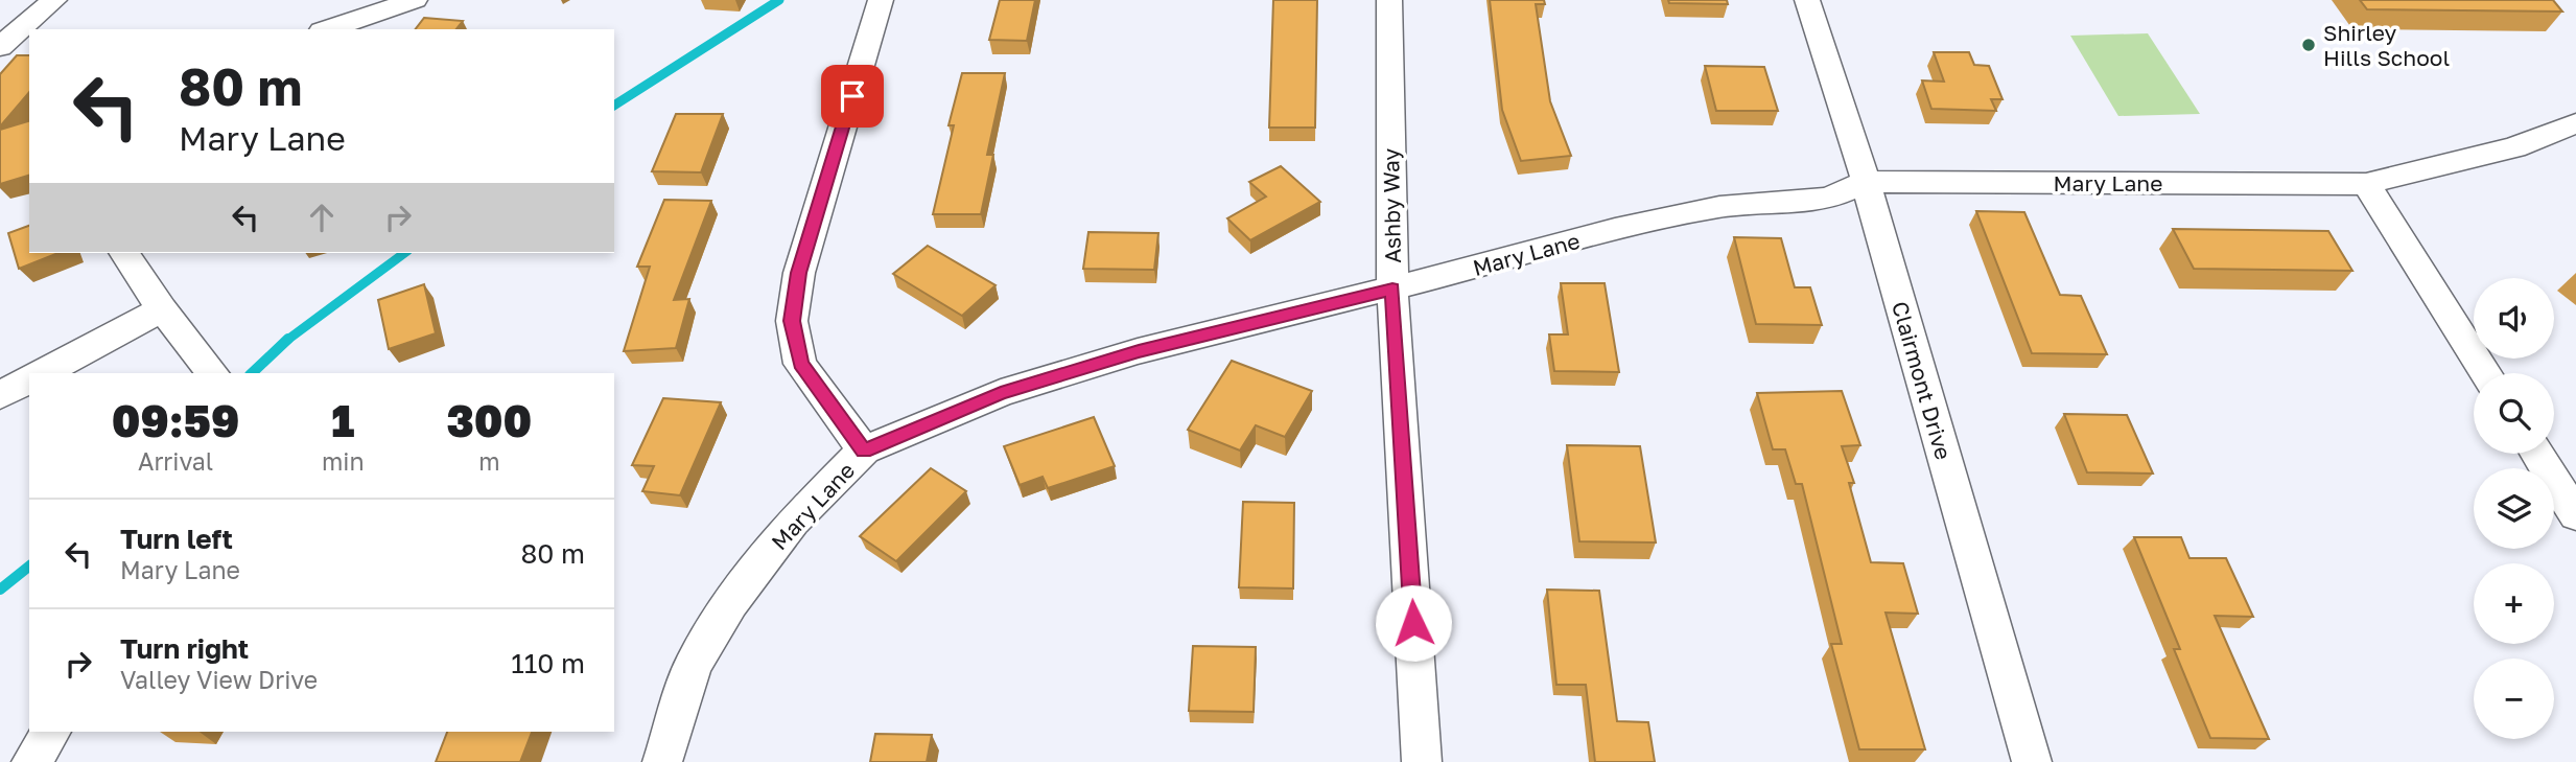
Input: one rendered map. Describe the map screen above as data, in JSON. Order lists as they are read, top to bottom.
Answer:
{
  "streets": {
    "street": ["Mary Lane", "Ashby Way", "Clairmont Drive"]
  },
  "crossings": [
    ["Mary Lane", "Ashby Way"],
    ["Mary Lane", "Clairmont Drive"]
  ],
  "places": ["Shirley Hills School"],
  "page": {
    "turn": ["80 m", "Mary Lane"],
    "map_buttons": ["+", "−"],
    "eta": [
      "09:59",
      "Arrival",
      "1",
      "min",
      "300",
      "m"
    ],
    "list": [
      {
        "name": "Turn left",
        "note": "Mary Lane",
        "value": "80 m"
      },
      {
        "name": "Turn right",
        "note": "Valley View Drive",
        "value": "110 m"
      }
    ]
  }
}
